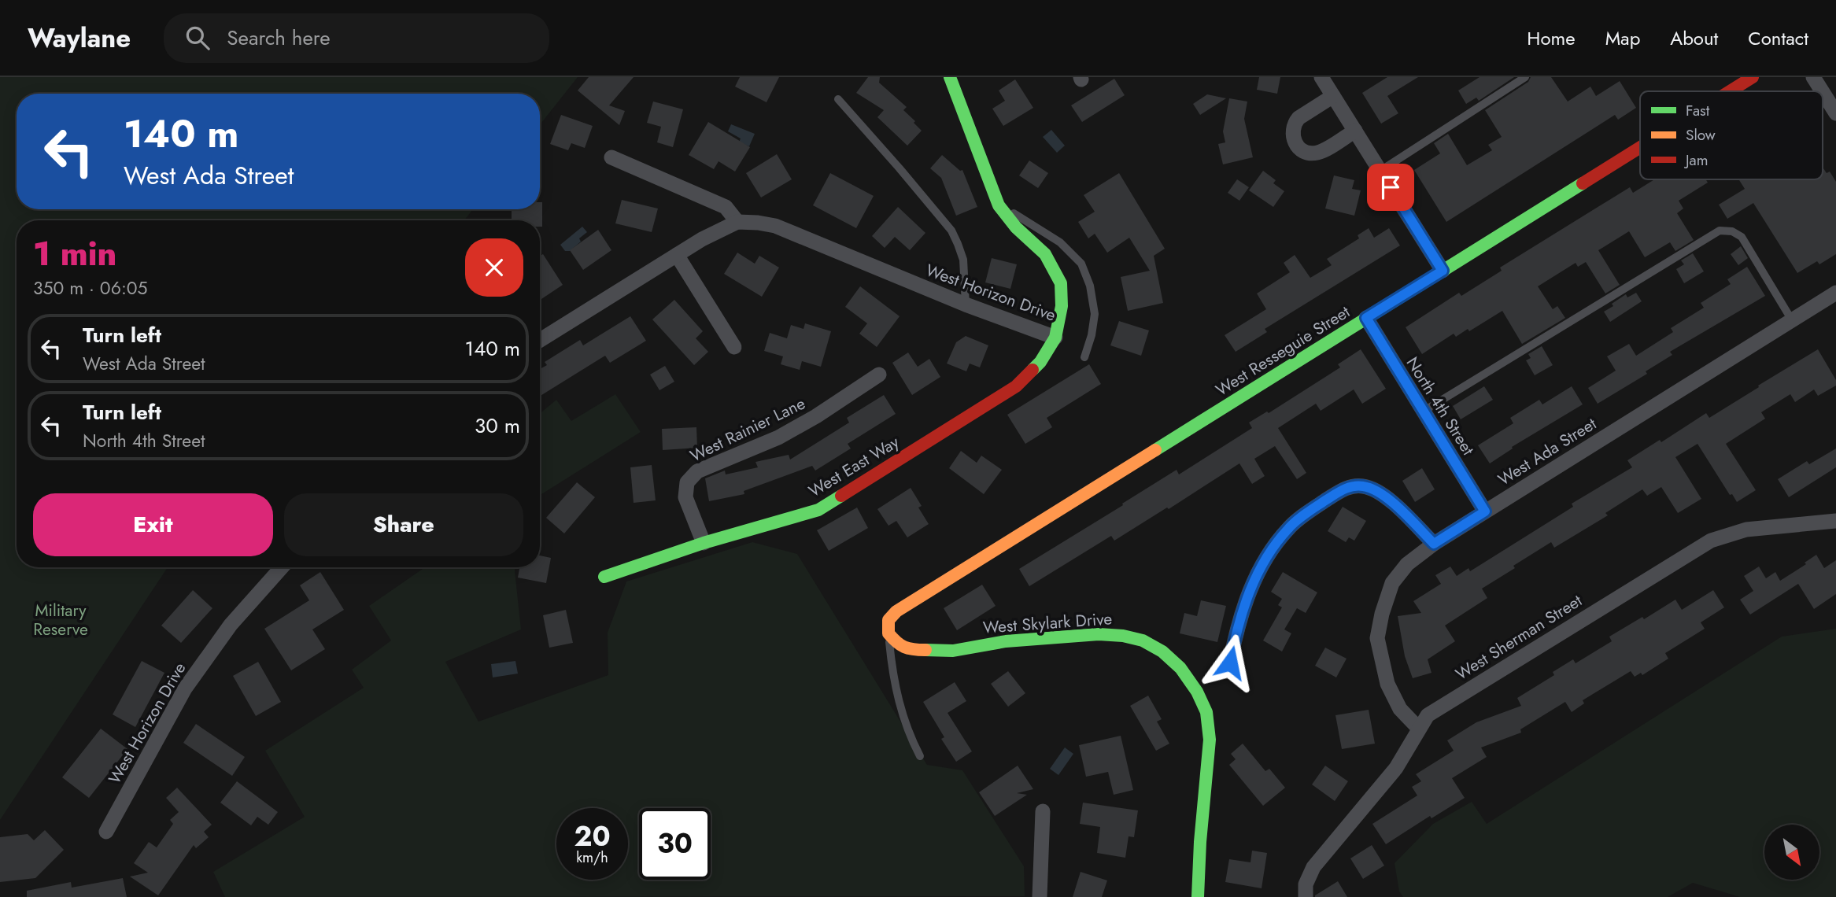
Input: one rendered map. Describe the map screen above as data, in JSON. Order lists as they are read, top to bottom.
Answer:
{
  "streets": {
    "street": [
      "West Horizon Drive",
      "West Resseguie Street",
      "North 4th Street",
      "West Rainier Lane",
      "West Ada Street",
      "West East Way",
      "West Skylark Drive",
      "West Sherman Street"
    ]
  },
  "crossings": [
    ["West Horizon Drive", "West East Way"],
    ["West Resseguie Street", "North 4th Street"],
    ["West Resseguie Street", "West Skylark Drive"],
    ["North 4th Street", "West Ada Street"],
    ["West Rainier Lane", "West East Way"],
    ["West Ada Street", "West Sherman Street"]
  ],
  "parks": ["Military Reserve"],
  "legend": ["Fast", "Slow", "Jam"],
  "north": "bottom right",
  "page": {
    "header": "Waylane",
    "search": "Search here",
    "nav": [
      "Home",
      "Map",
      "About",
      "Contact"
    ],
    "turn": ["140 m", "West Ada Street"],
    "heading": ["1 min", "350 m · 06:05"],
    "list": [
      {
        "name": "Turn left",
        "note": "West Ada Street",
        "value": "140 m"
      },
      {
        "name": "Turn left",
        "note": "North 4th Street",
        "value": "30 m"
      }
    ],
    "buttons": ["Exit", "Share"],
    "speed": "20 km/h",
    "limit": "30"
  }
}
